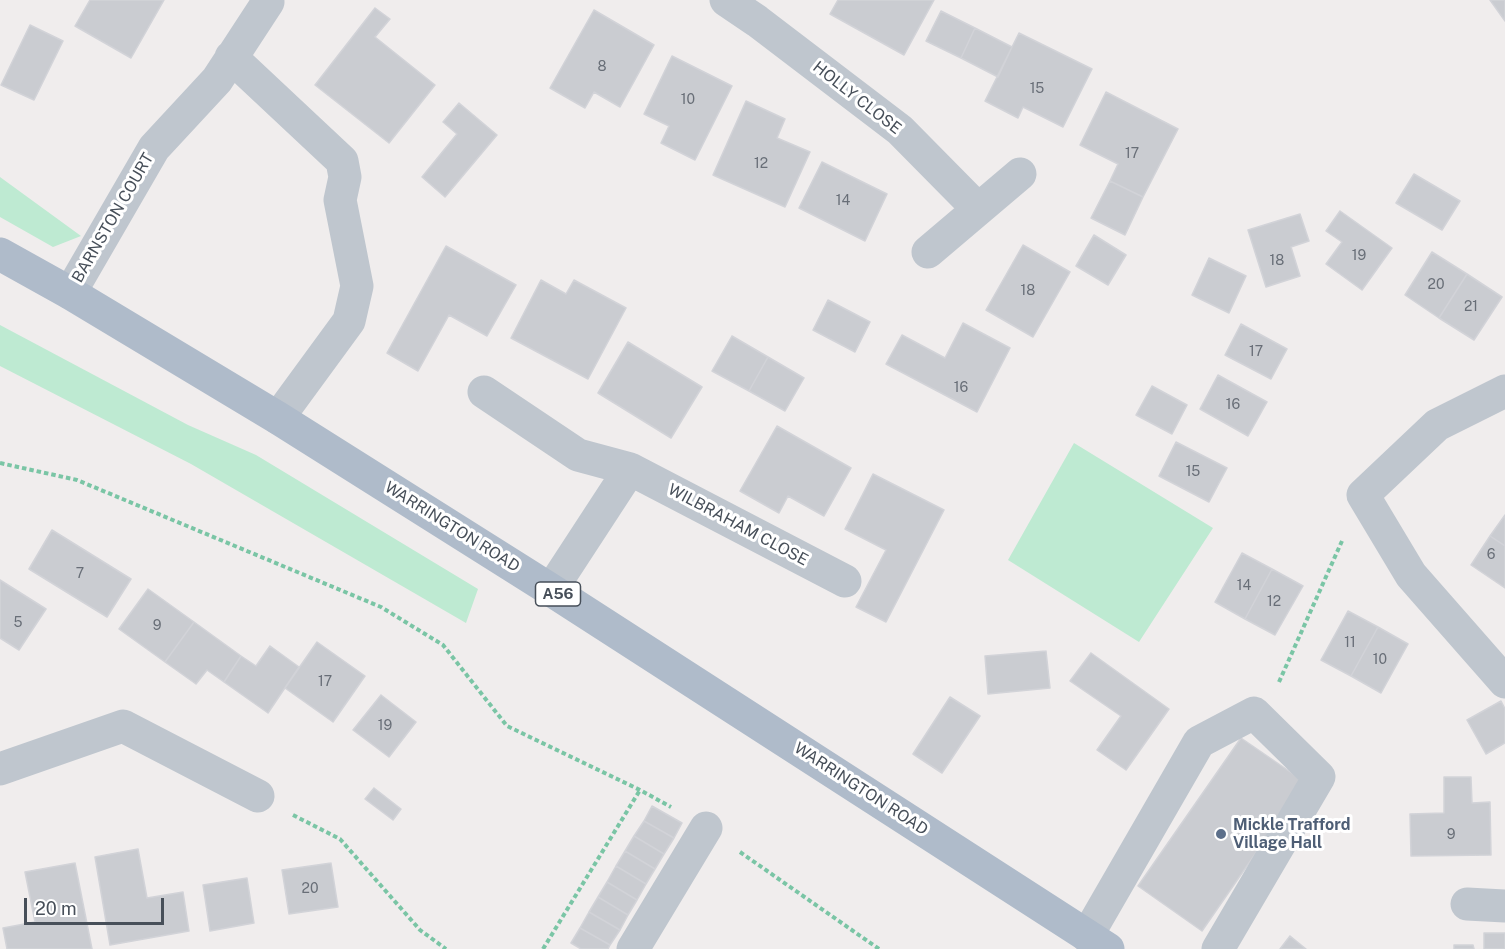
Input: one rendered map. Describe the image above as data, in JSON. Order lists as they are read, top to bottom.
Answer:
{
  "streets": {
    "main road": ["WARRINGTON ROAD", "A56"],
    "street": ["HOLLY CLOSE", "BARNSTON COURT", "WILBRAHAM CLOSE"]
  },
  "crossings": [
    ["BARNSTON COURT", "WARRINGTON ROAD"]
  ],
  "places": ["Mickle Trafford Village Hall"],
  "house_numbers": [
    "8",
    "15",
    "10",
    "17",
    "12",
    "14",
    "19",
    "18",
    "20",
    "18",
    "21",
    "17",
    "16",
    "16",
    "15",
    "6",
    "7",
    "14",
    "12",
    "5",
    "9",
    "11",
    "10",
    "17",
    "19",
    "9",
    "20"
  ],
  "scale_bar": "20 m"
}
